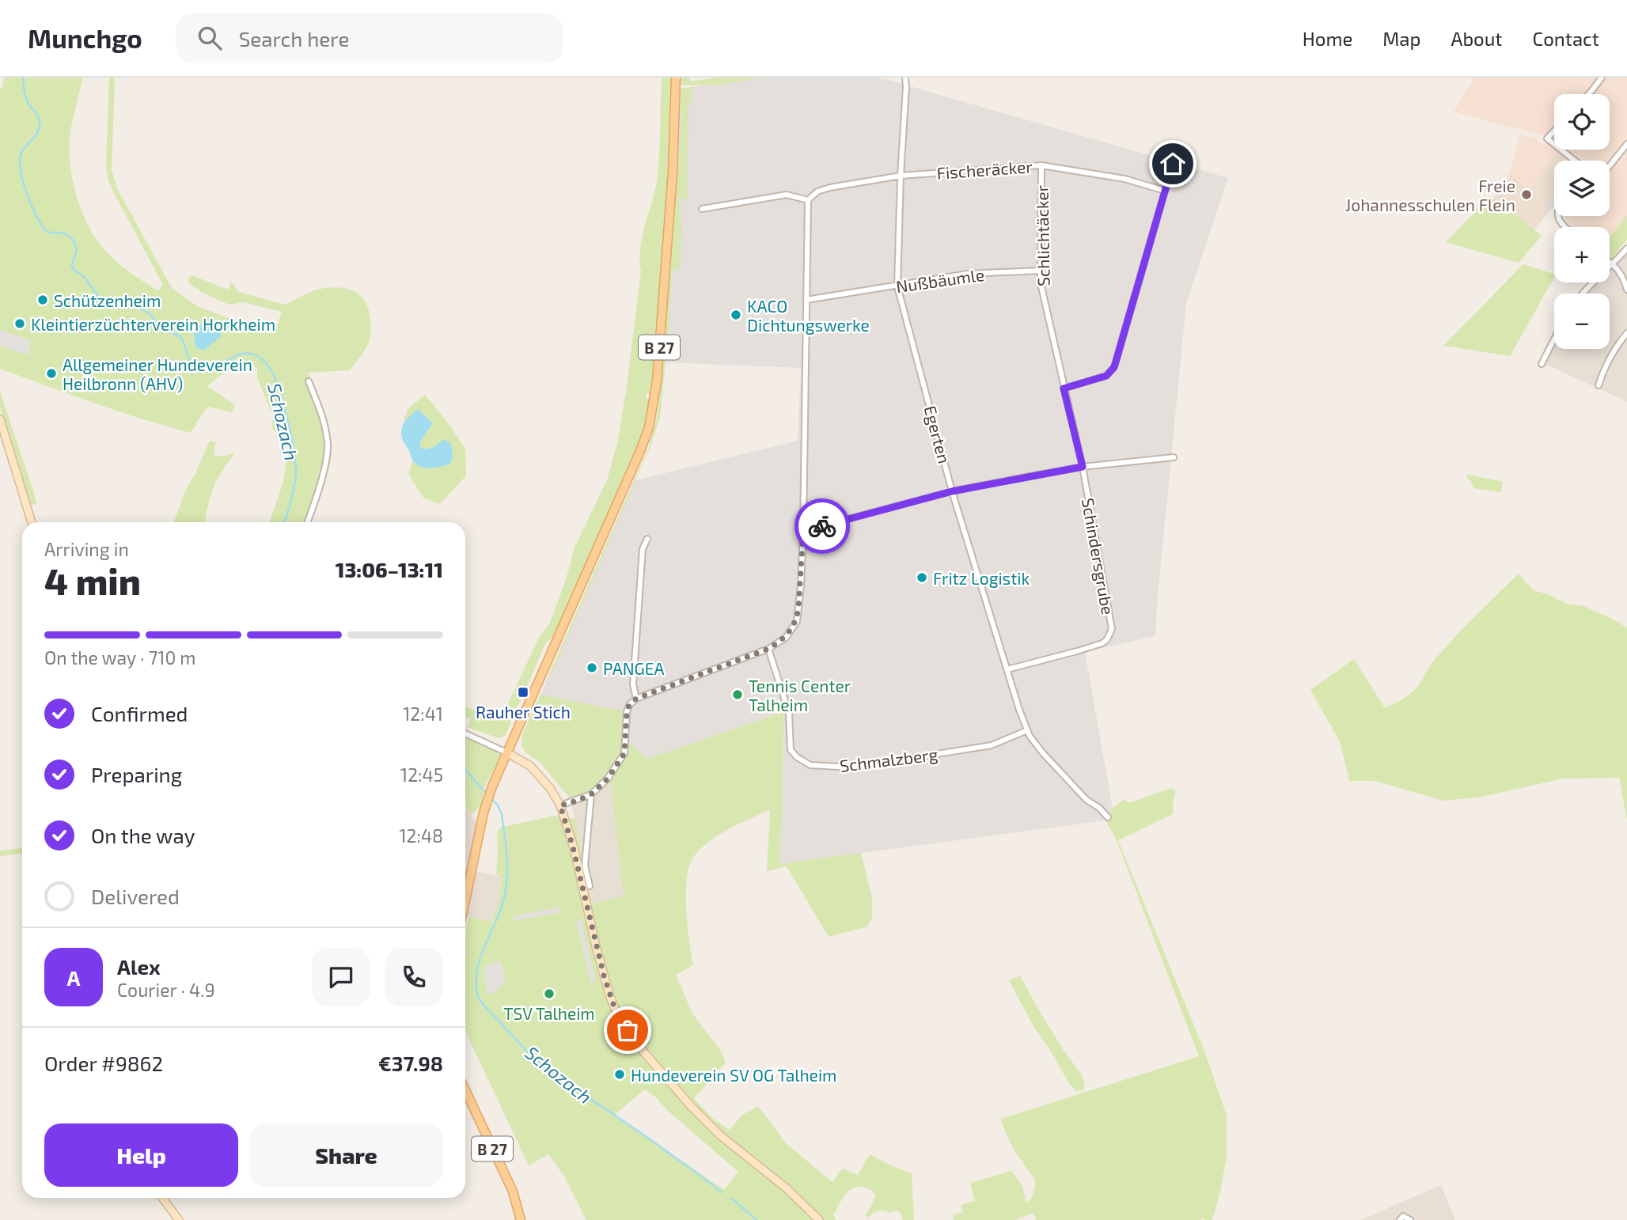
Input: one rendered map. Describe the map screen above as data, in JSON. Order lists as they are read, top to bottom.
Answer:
{
  "streets": {
    "main road": ["B 27"],
    "street": [
      "Fischeräcker",
      "Schlichtäcker",
      "Nußbäumle",
      "Egerten",
      "Schindersgrube",
      "Schmalzberg"
    ]
  },
  "crossings": [
    ["Fischeräcker", "Schlichtäcker"],
    ["Fischeräcker", "Egerten"],
    ["Schlichtäcker", "Nußbäumle"],
    ["Schlichtäcker", "Schindersgrube"],
    ["Nußbäumle", "Egerten"],
    ["Egerten", "Schindersgrube"],
    ["Egerten", "Schmalzberg"]
  ],
  "water": ["Schozach"],
  "places": {
    "other": [
      "Freie Johannesschulen Flein",
      "Schützenheim",
      "KACO Dichtungswerke",
      "Kleintierzüchterverein Horkheim",
      "Allgemeiner Hundeverein Heilbronn (AHV)",
      "Fritz Logistik",
      "PANGEA",
      "Tennis Center Talheim",
      "TSV Talheim",
      "Hundeverein SV OG Talheim"
    ],
    "transit": ["Rauher Stich"]
  },
  "page": {
    "header": "Munchgo",
    "search": "Search here",
    "nav": [
      "Home",
      "Map",
      "About",
      "Contact"
    ],
    "map_buttons": ["+", "−"],
    "heading": ["4 min", "Arriving in", "13:06–13:11"],
    "panel": [
      "Alex",
      "Courier · 4.9",
      "Order #9862",
      "€37.98"
    ],
    "bar": "On the way · 710 m",
    "list": [
      ["Confirmed", "12:41"],
      ["Preparing", "12:45"],
      ["On the way", "12:48"],
      "Delivered"
    ],
    "round": "A",
    "buttons": ["Help", "Share"]
  }
}
